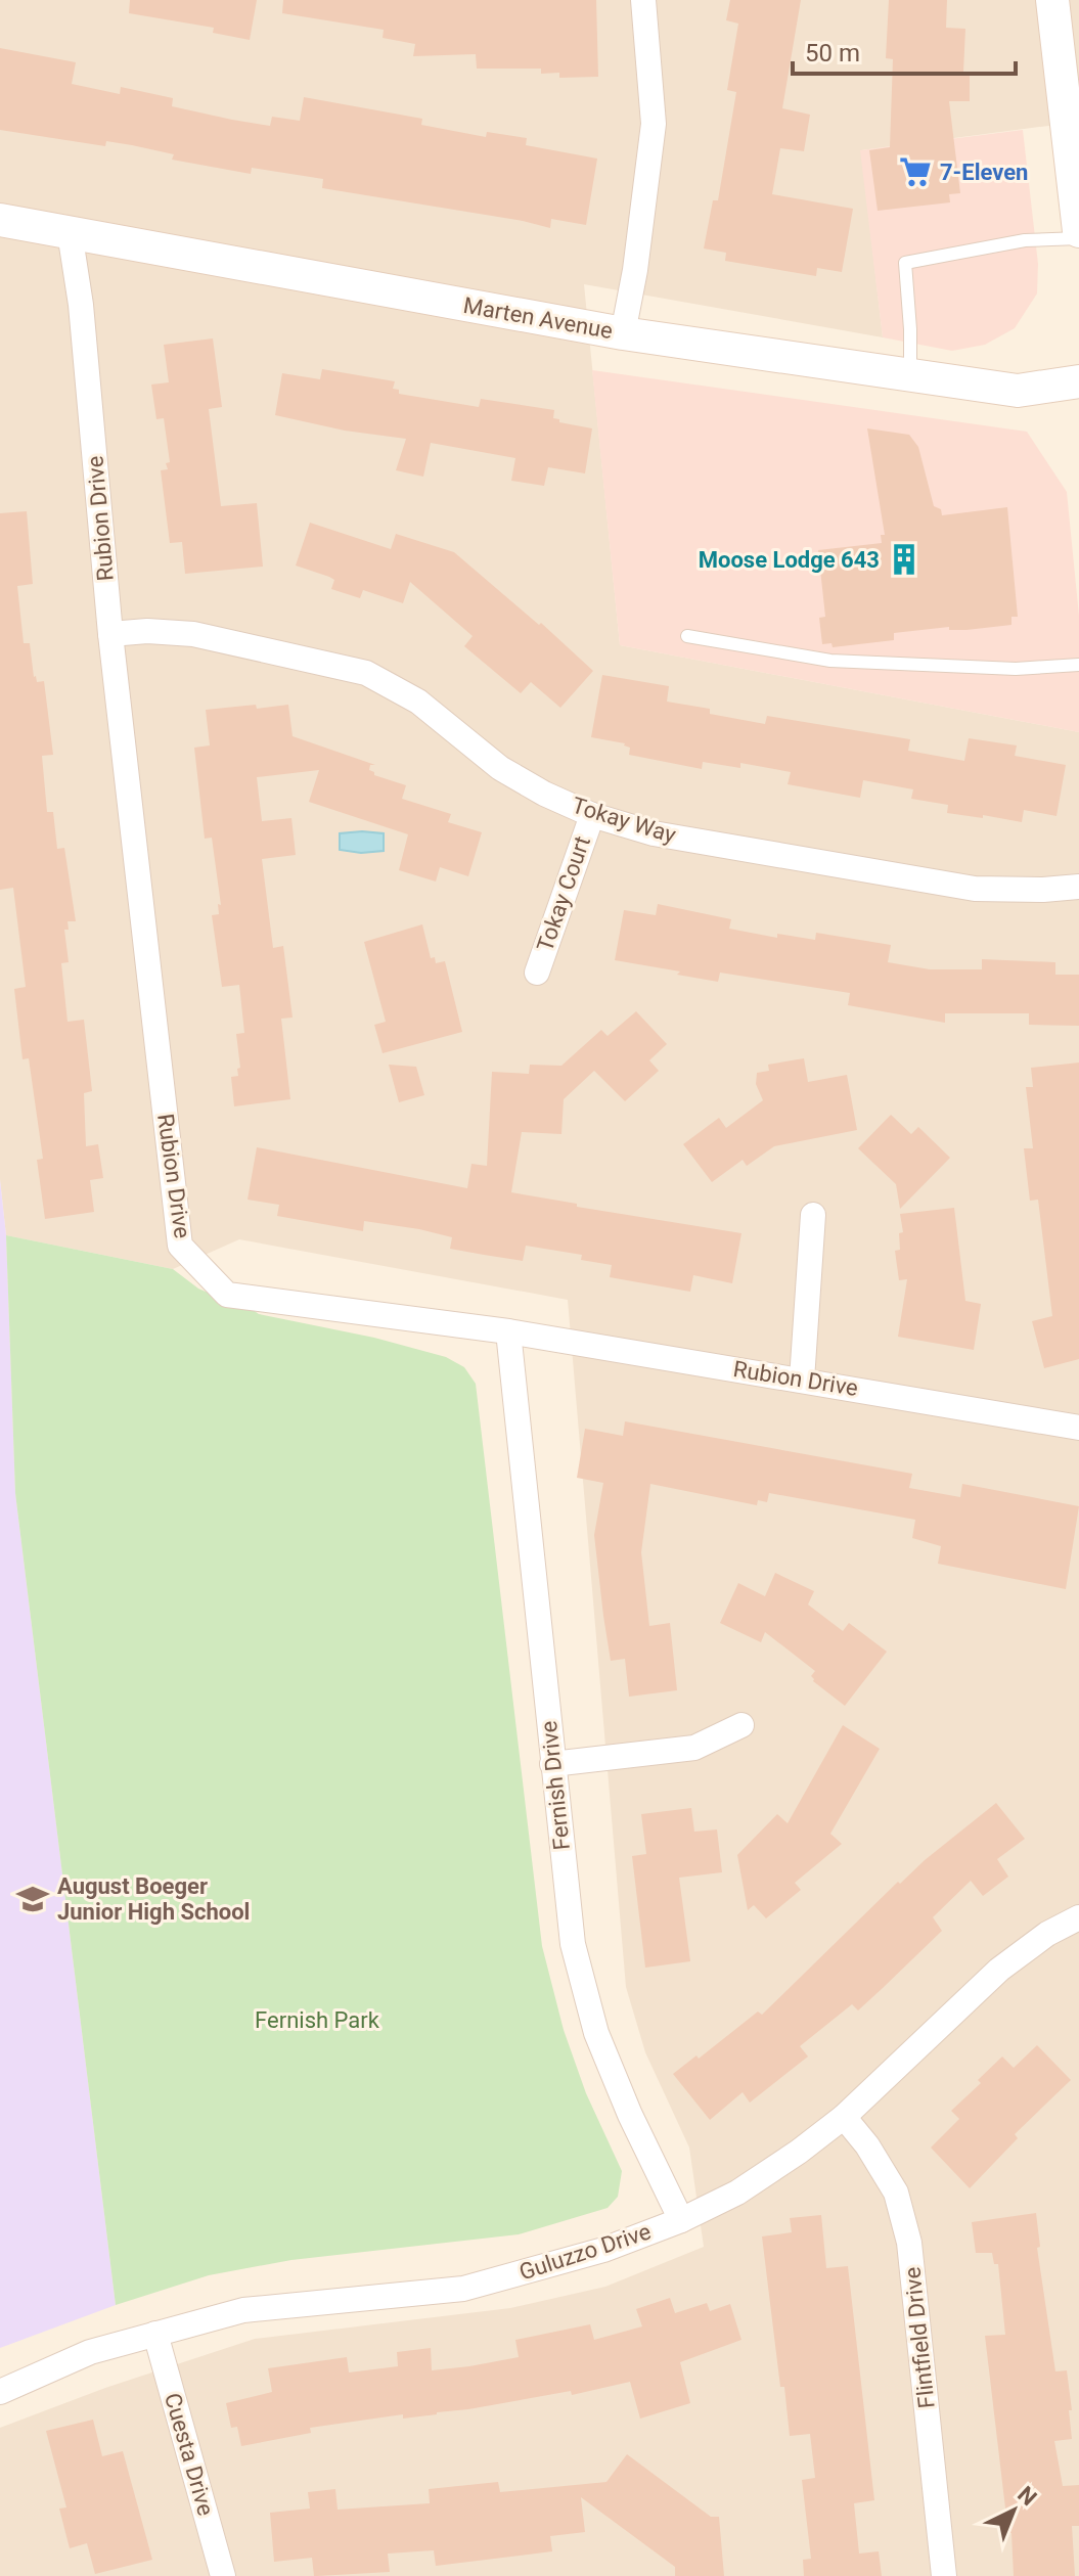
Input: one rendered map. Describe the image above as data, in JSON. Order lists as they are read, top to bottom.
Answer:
{
  "streets": {
    "street": [
      "Marten Avenue",
      "Rubion Drive",
      "Tokay Way",
      "Tokay Court",
      "Fernish Drive",
      "Guluzzo Drive",
      "Flintfield Drive",
      "Cuesta Drive"
    ]
  },
  "crossings": [
    ["Marten Avenue", "Rubion Drive"],
    ["Rubion Drive", "Tokay Way"],
    ["Rubion Drive", "Fernish Drive"],
    ["Tokay Way", "Tokay Court"],
    ["Fernish Drive", "Guluzzo Drive"],
    ["Guluzzo Drive", "Flintfield Drive"],
    ["Guluzzo Drive", "Cuesta Drive"]
  ],
  "parks": ["Fernish Park"],
  "places": {
    "supermarket": ["7-Eleven"],
    "building": ["Moose Lodge 643"],
    "school or university": ["August Boeger Junior High School"]
  },
  "scale_bar": "50 m",
  "north": "top right"
}
